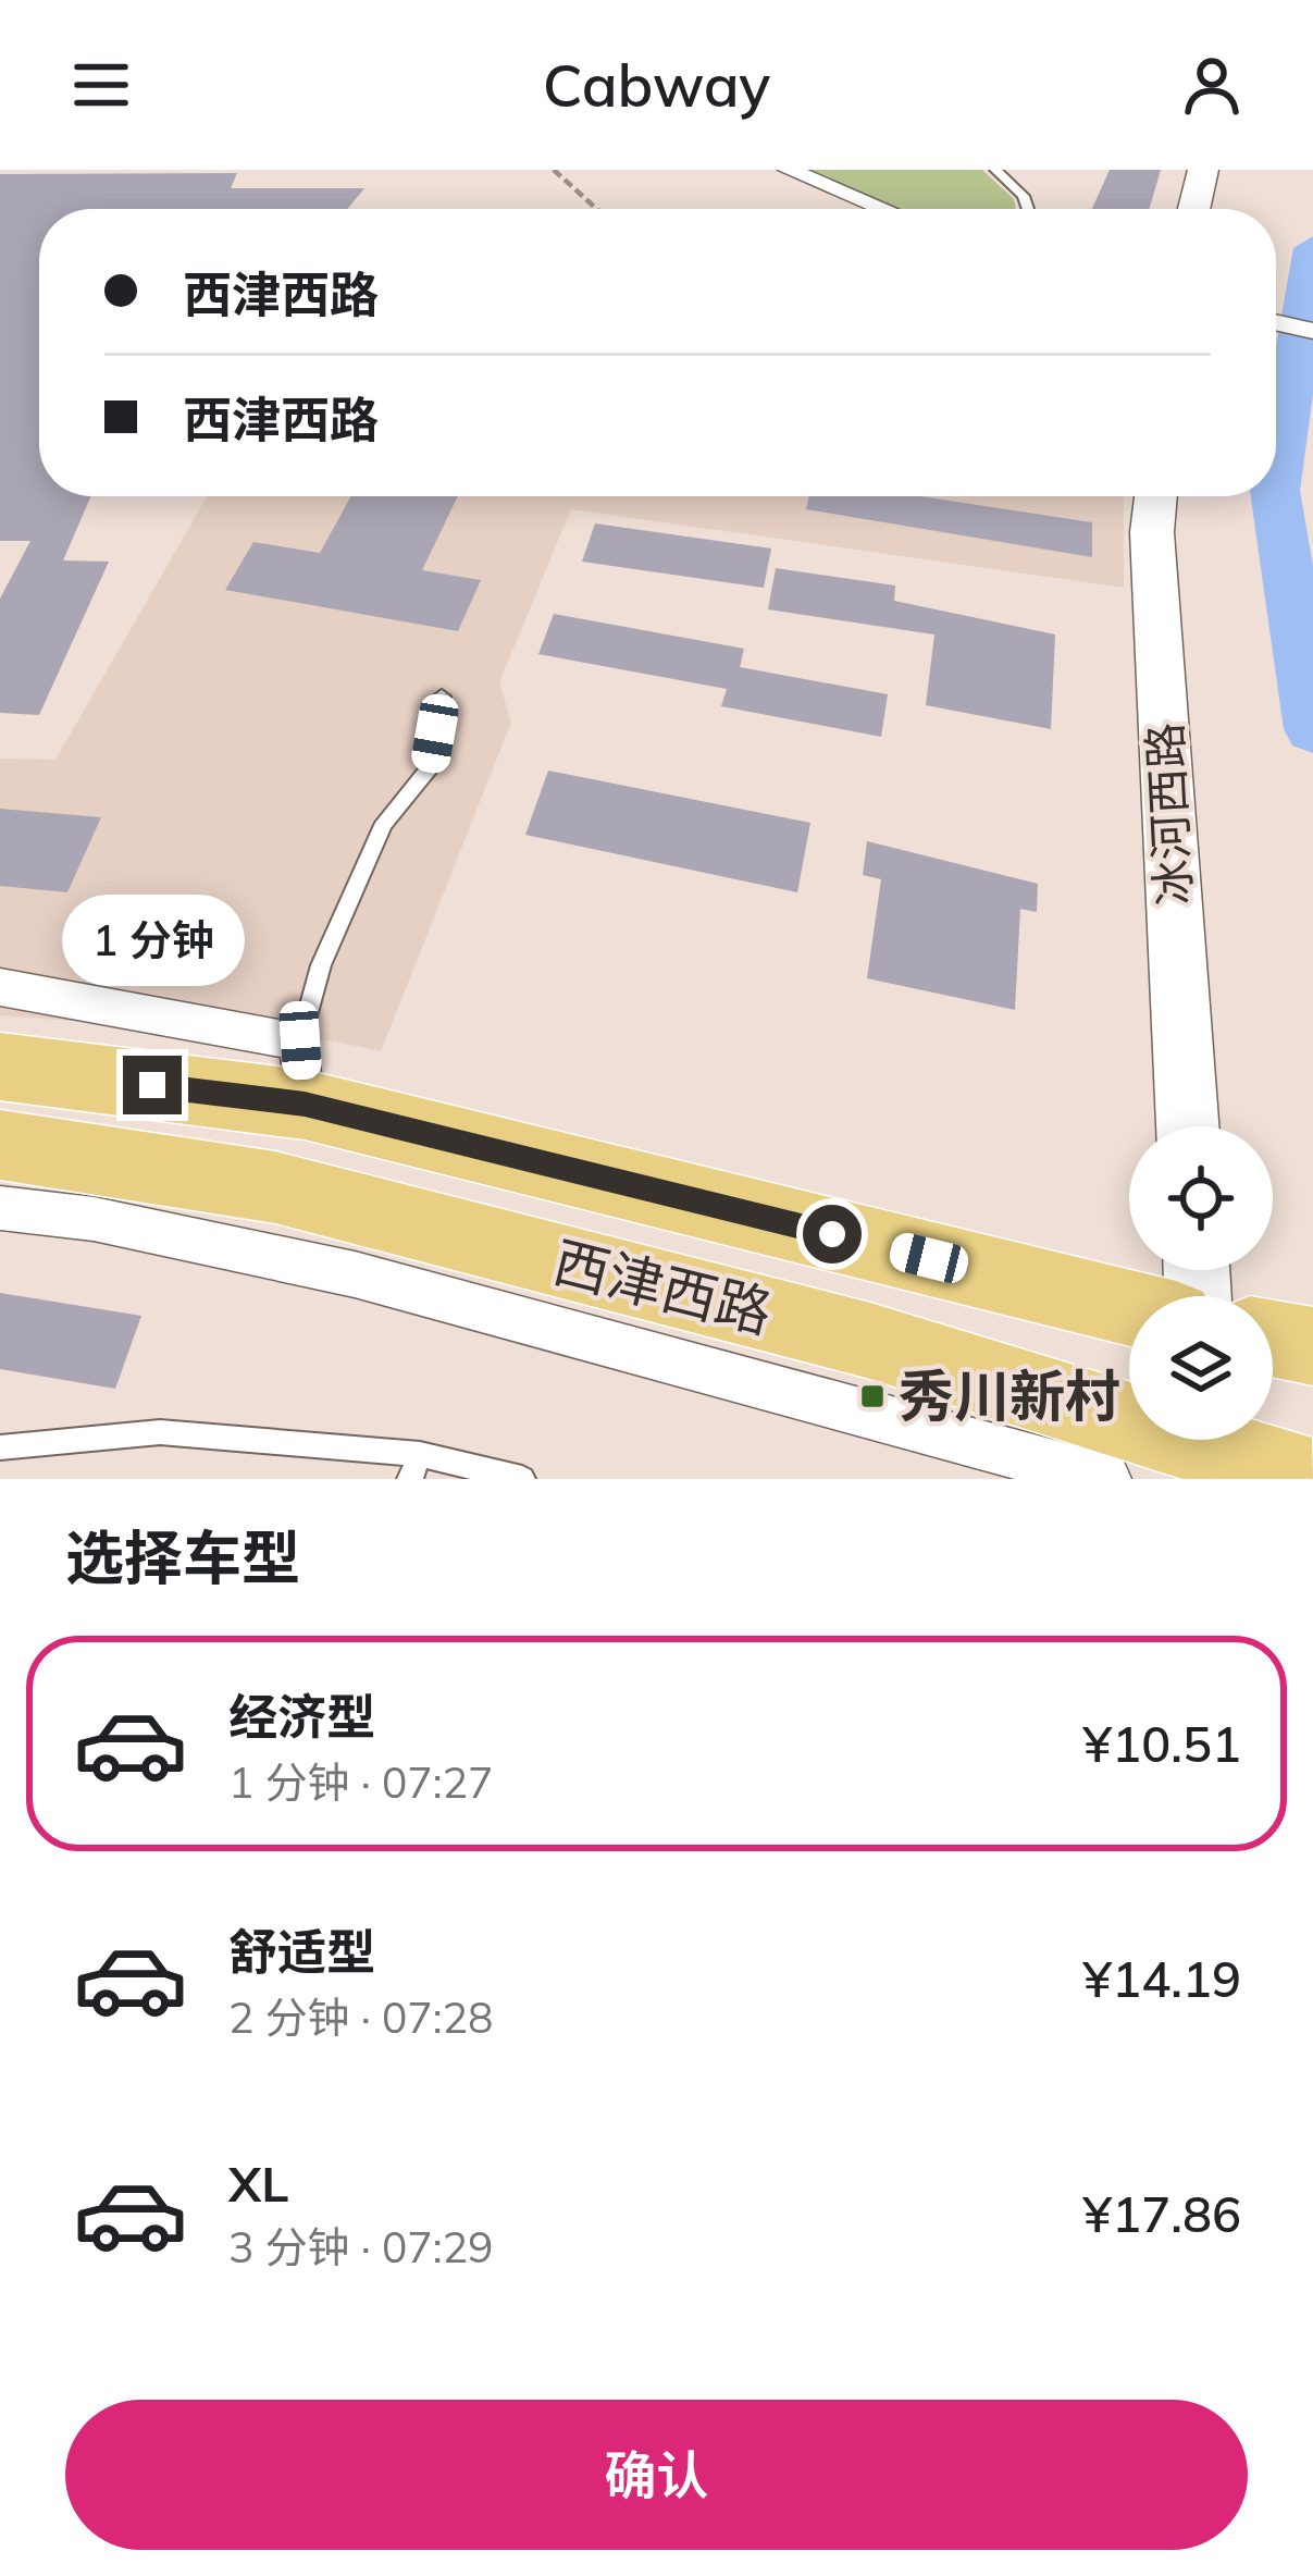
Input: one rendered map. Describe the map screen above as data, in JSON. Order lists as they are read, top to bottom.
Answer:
{
  "streets": {
    "main road": ["冰河西路", "西津西路"]
  },
  "places": {
    "transit": ["秀川新村"]
  },
  "page": {
    "header": "Cabway",
    "banner": ["西津西路", "西津西路"],
    "bubble": "1 分钟",
    "heading": "选择车型",
    "list": [
      {
        "name": "经济型",
        "note": "1 分钟 · 07:27",
        "value": "¥10.51"
      },
      {
        "name": "舒适型",
        "note": "2 分钟 · 07:28",
        "value": "¥14.19"
      },
      {
        "name": "XL",
        "note": "3 分钟 · 07:29",
        "value": "¥17.86"
      }
    ],
    "buttons": "确认"
  }
}
